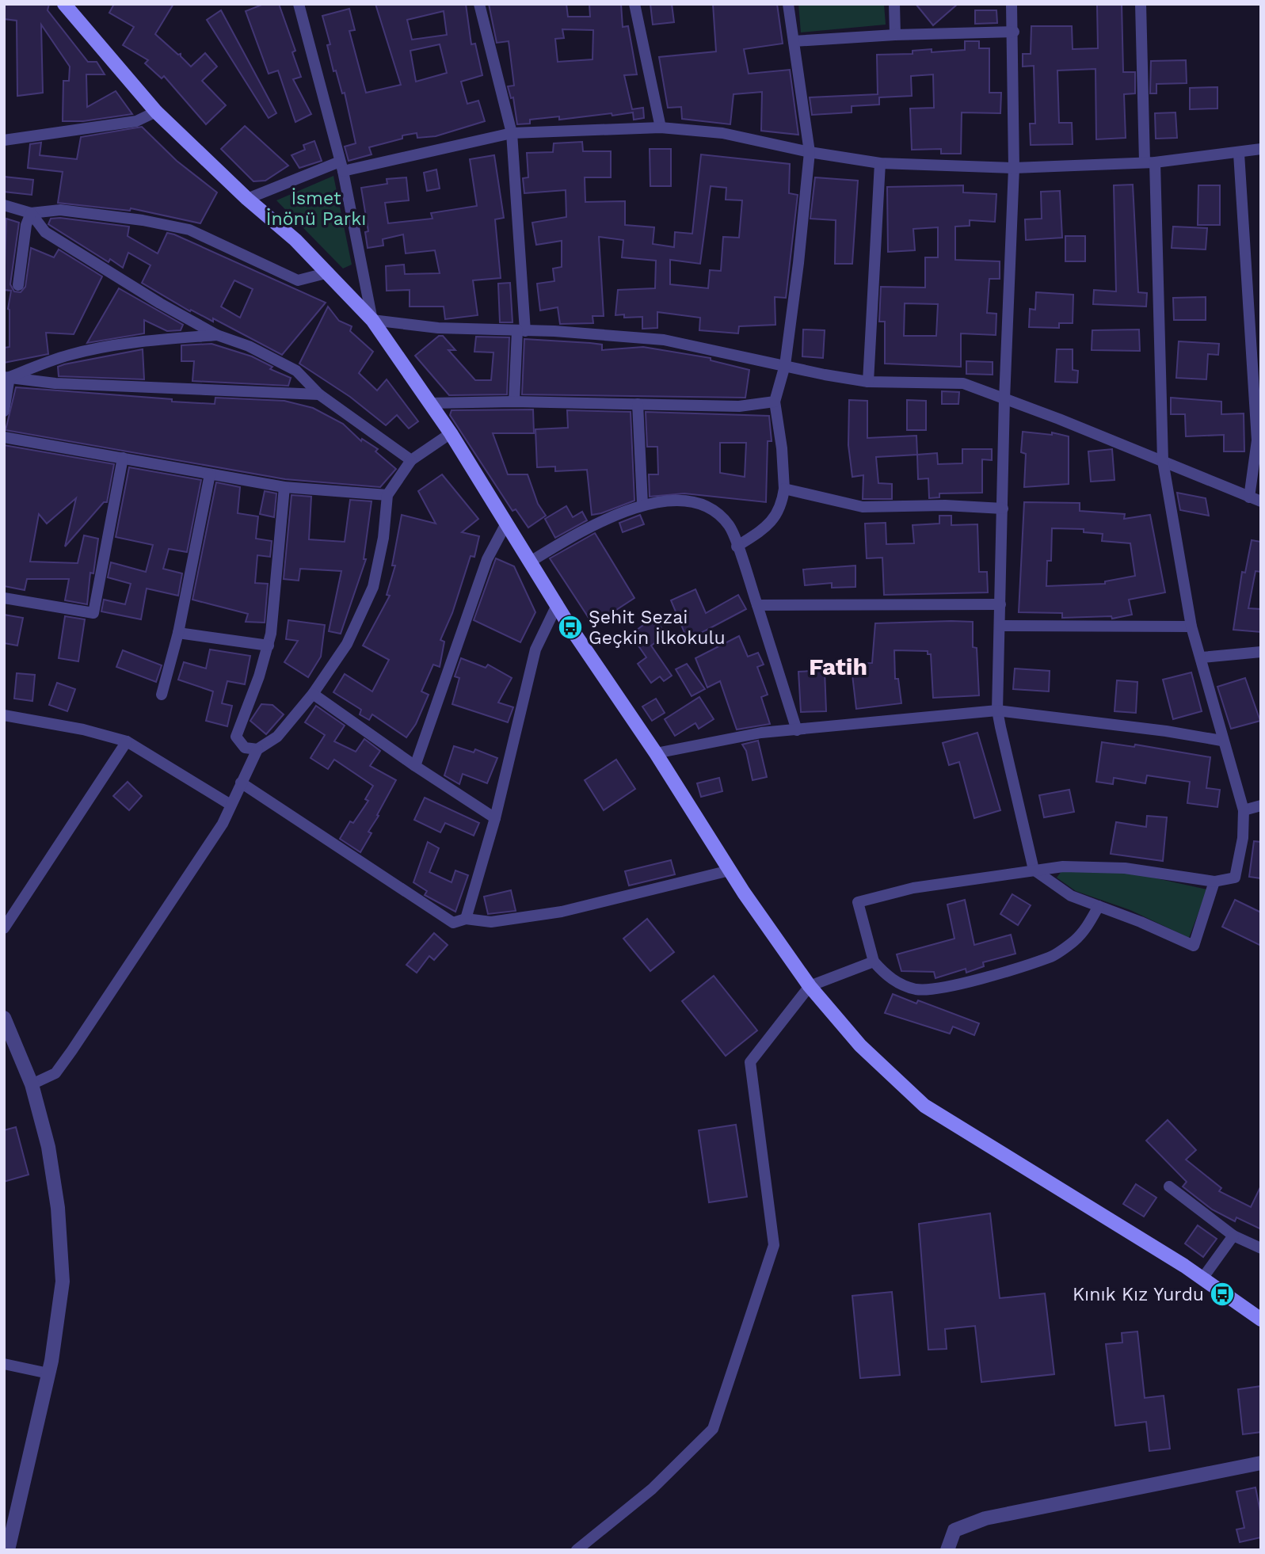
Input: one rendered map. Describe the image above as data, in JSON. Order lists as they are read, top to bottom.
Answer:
{
  "districts": ["Fatih"],
  "parks": ["İsmet İnönü Parkı"],
  "places": {
    "bus stop": ["Şehit Sezai Geçkin İlkokulu", "Kınık Kız Yurdu"]
  }
}
